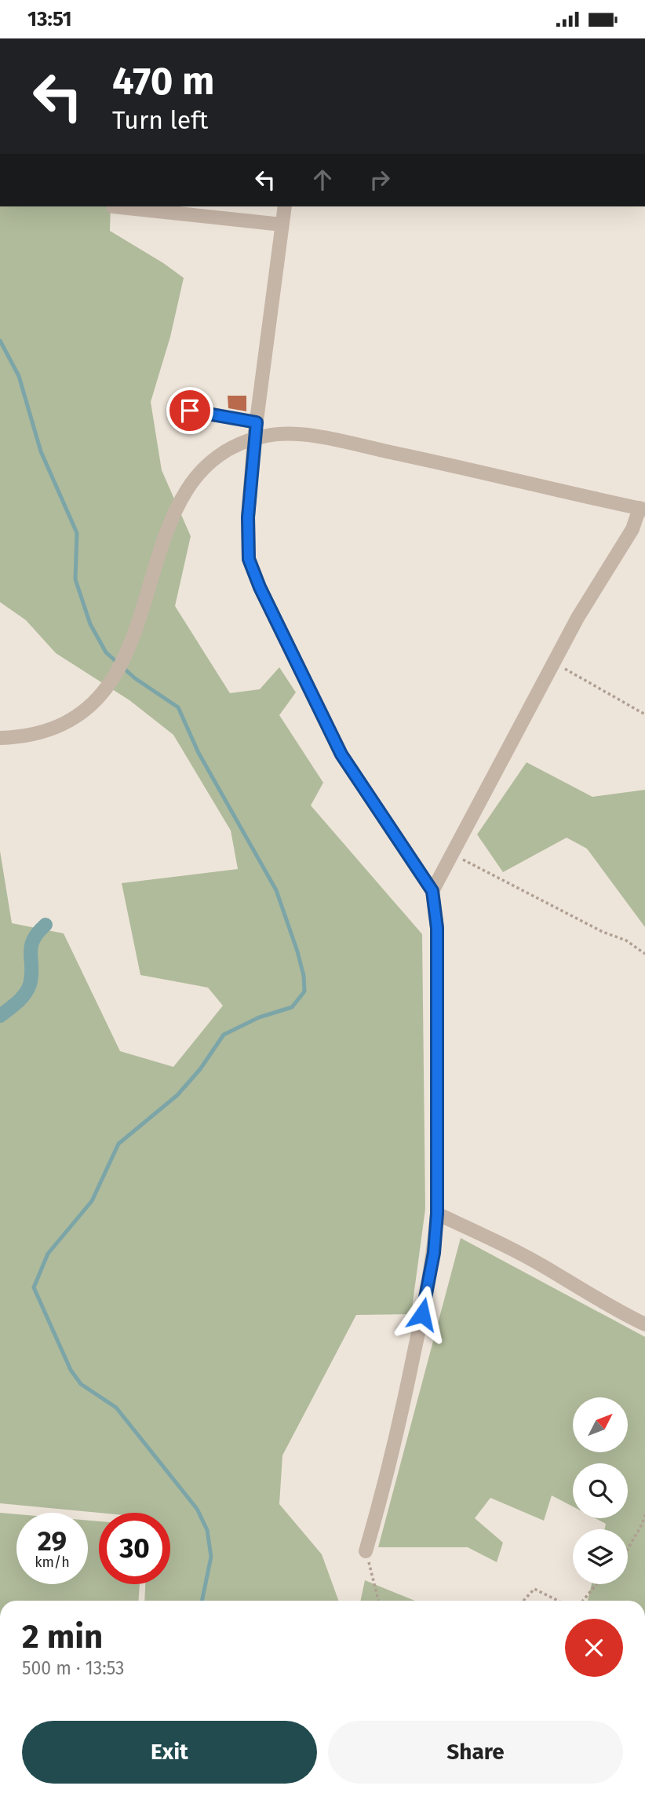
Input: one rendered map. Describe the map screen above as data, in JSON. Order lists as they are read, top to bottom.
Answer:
{
  "north": "top right",
  "page": {
    "status": "13:51",
    "turn": ["470 m", "Turn left"],
    "speed": "29 km/h",
    "limit": "30",
    "heading": ["2 min", "500 m · 13:53"],
    "buttons": ["Exit", "Share"]
  }
}
